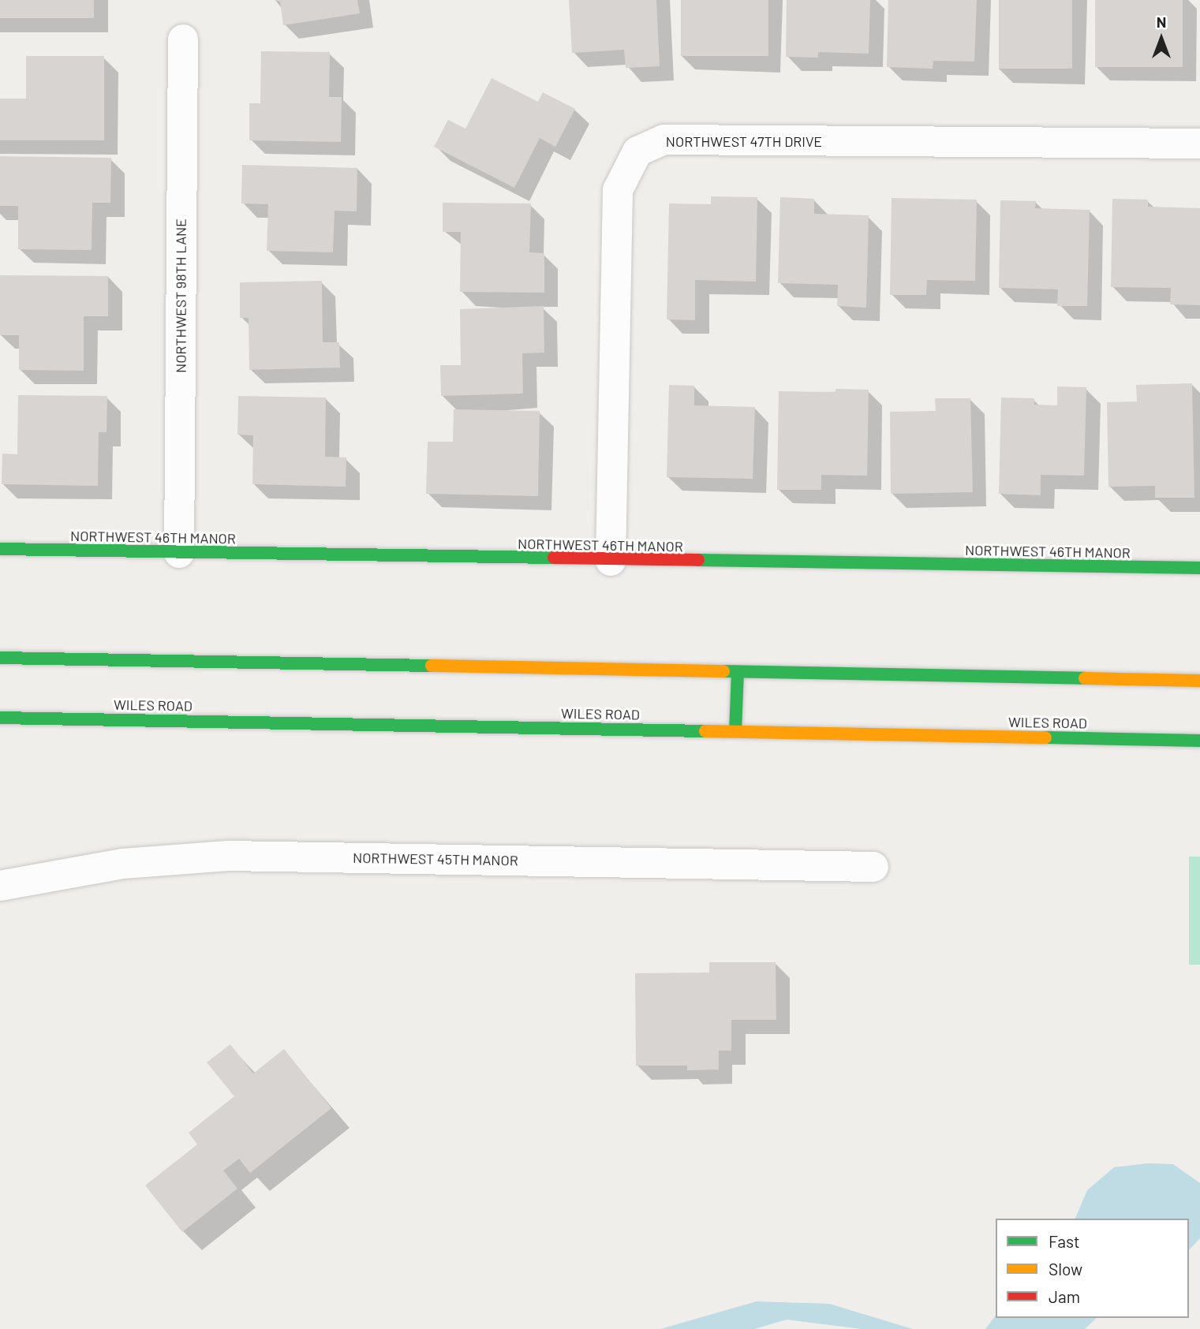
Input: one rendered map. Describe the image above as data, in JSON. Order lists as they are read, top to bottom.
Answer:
{
  "streets": {
    "main road": ["NORTHWEST 46TH MANOR", "WILES ROAD"],
    "street": ["NORTHWEST 47TH DRIVE", "NORTHWEST 98TH LANE", "NORTHWEST 45TH MANOR"]
  },
  "crossings": [
    ["NORTHWEST 47TH DRIVE", "NORTHWEST 46TH MANOR"],
    ["NORTHWEST 98TH LANE", "NORTHWEST 46TH MANOR"]
  ],
  "legend": ["Fast", "Slow", "Jam"],
  "north": "top"
}
